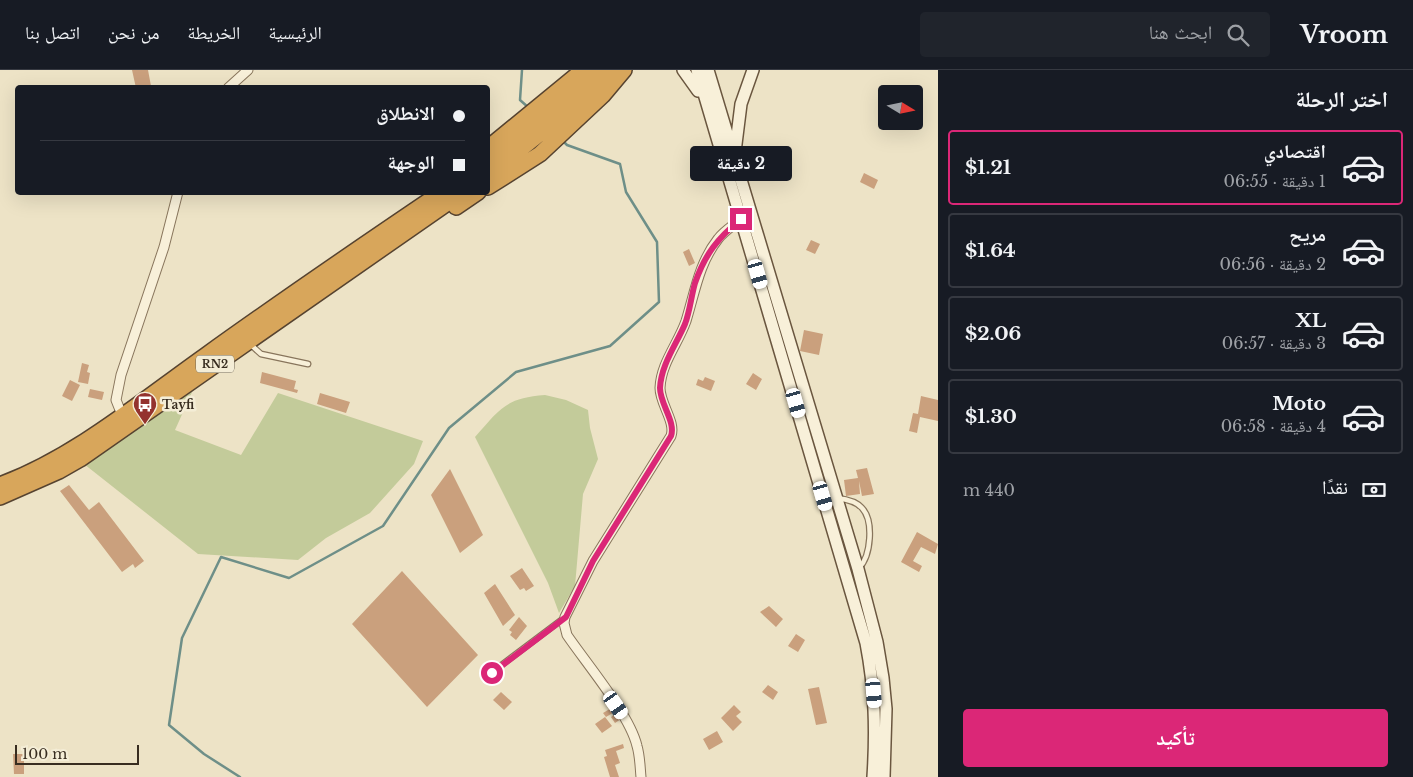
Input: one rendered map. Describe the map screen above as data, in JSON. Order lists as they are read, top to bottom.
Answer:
{
  "streets": {
    "highway": ["RN2"]
  },
  "places": {
    "bus stop": ["Tayfi"]
  },
  "scale_bar": "100 m",
  "north": "right",
  "page": {
    "header": "Vroom",
    "search": "ابحث هنا",
    "nav": [
      "الرئيسية",
      "الخريطة",
      "من نحن",
      "اتصل بنا"
    ],
    "heading": "اختر الرحلة",
    "banner": ["الانطلاق", "الوجهة"],
    "list": [
      {
        "name": "اقتصادي",
        "note": "1 دقيقة · 06:55",
        "value": "$1.21"
      },
      {
        "name": "مريح",
        "note": "2 دقيقة · 06:56",
        "value": "$1.64"
      },
      {
        "name": "XL",
        "note": "3 دقيقة · 06:57",
        "value": "$2.06"
      },
      {
        "name": "Moto",
        "note": "4 دقيقة · 06:58",
        "value": "$1.30"
      }
    ],
    "bubble": "2 دقيقة",
    "pay": ["نقدًا", "440 m"],
    "buttons": "تأكيد",
    "scale": "100 m"
  }
}
